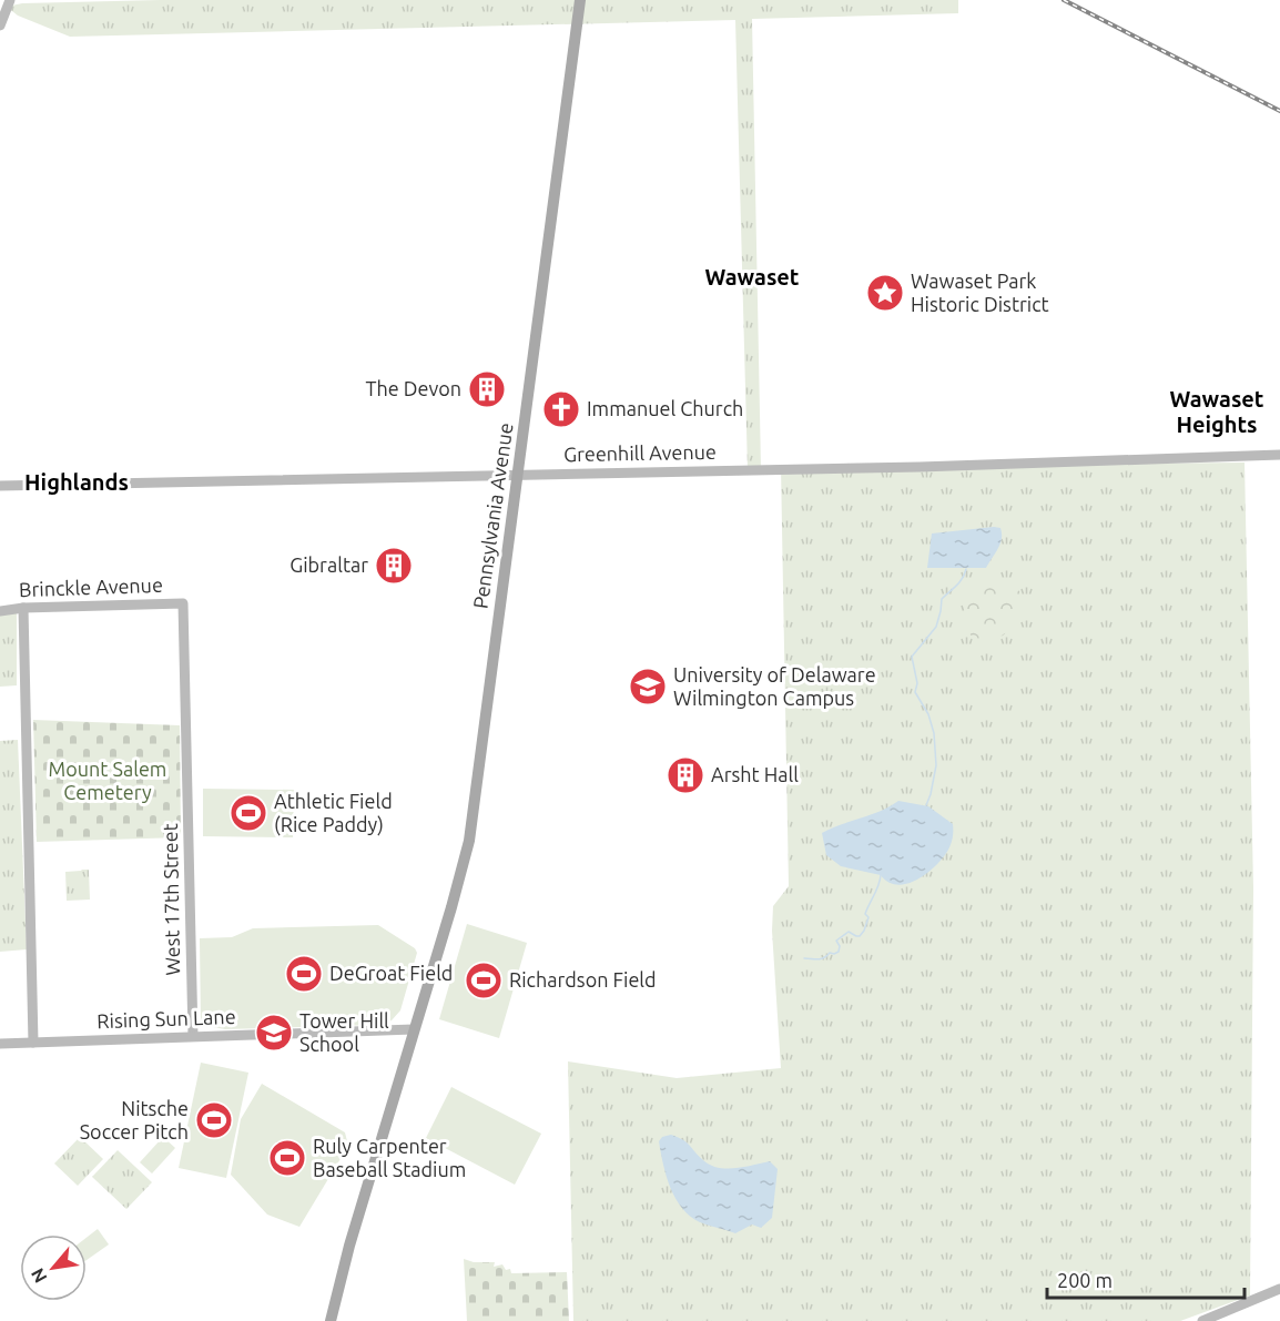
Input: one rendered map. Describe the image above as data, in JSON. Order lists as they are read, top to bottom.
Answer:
{
  "streets": {
    "main road": ["Pennsylvania Avenue"],
    "street": [
      "Greenhill Avenue",
      "Brinckle Avenue",
      "West 17th Street",
      "Rising Sun Lane"
    ]
  },
  "crossings": [
    ["Greenhill Avenue", "Pennsylvania Avenue"],
    ["Pennsylvania Avenue", "Rising Sun Lane"],
    ["Brinckle Avenue", "West 17th Street"],
    ["West 17th Street", "Rising Sun Lane"]
  ],
  "districts": ["Wawaset", "Wawaset Heights", "Highlands"],
  "parks": ["Mount Salem Cemetery"],
  "places": {
    "place": ["Wawaset Park Historic District"],
    "building": ["The Devon", "Gibraltar", "Arsht Hall"],
    "church": ["Immanuel Church"],
    "school or university": ["University of Delaware Wilmington Campus", "Tower Hill School"],
    "sports": [
      "Athletic Field (Rice Paddy)",
      "DeGroat Field",
      "Richardson Field",
      "Nitsche Soccer Pitch",
      "Ruly Carpenter Baseball Stadium"
    ]
  },
  "scale_bar": "200 m",
  "north": "bottom left"
}
